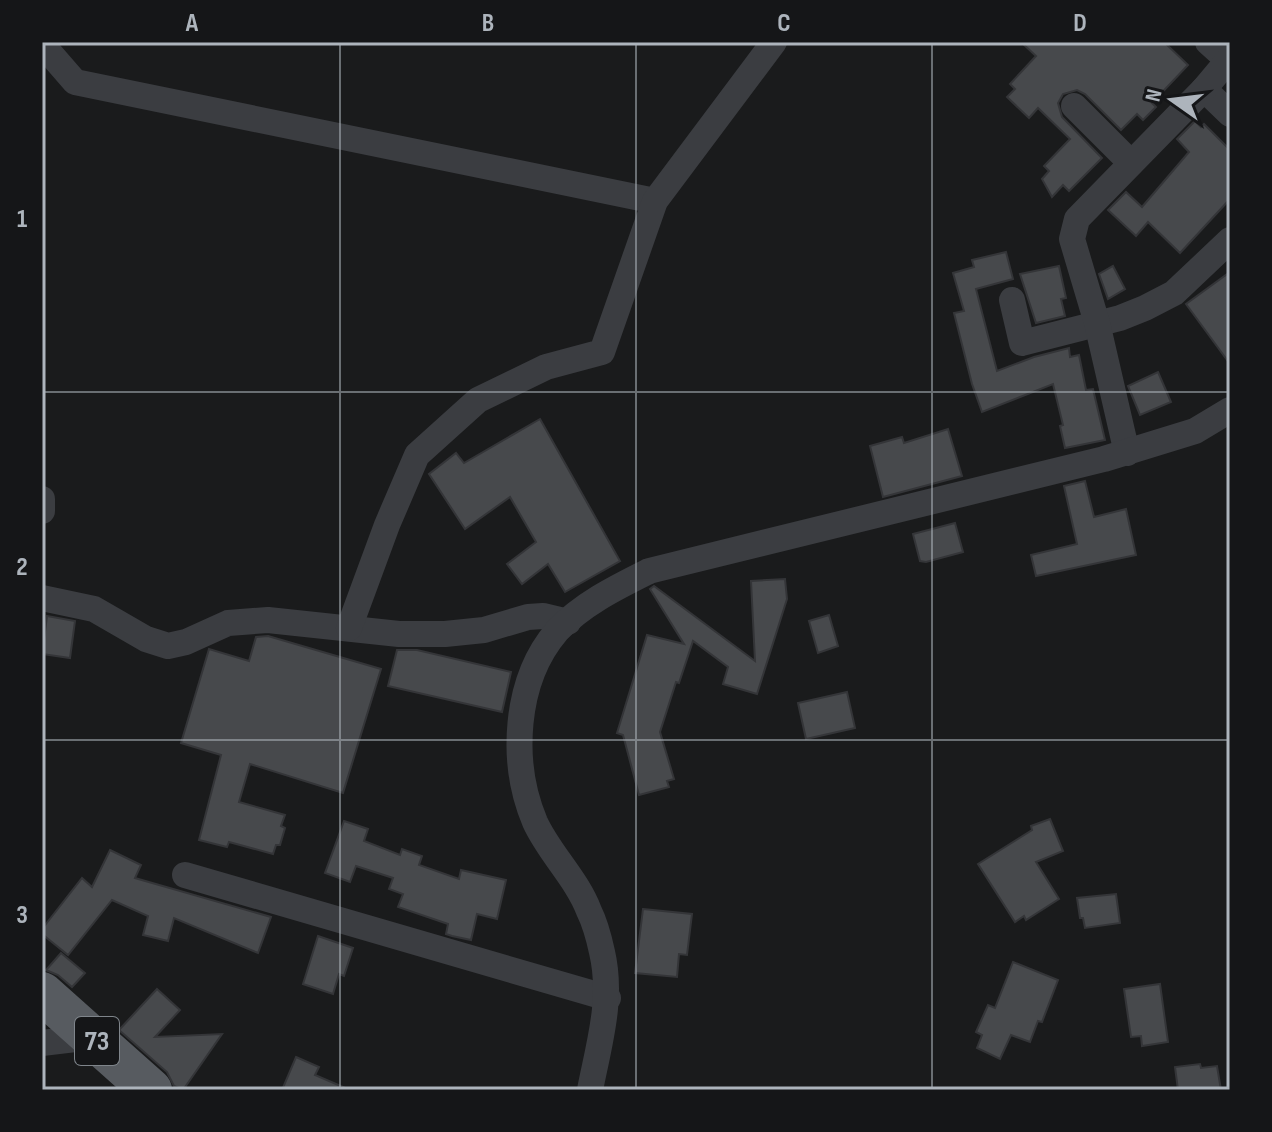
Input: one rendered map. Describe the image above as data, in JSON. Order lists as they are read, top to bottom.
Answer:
{
  "streets": {
    "main road": ["73"]
  },
  "north": "left",
  "grid": {
    "columns": [
      "A",
      "B",
      "C",
      "D"
    ],
    "rows": ["1", "2", "3"]
  }
}
